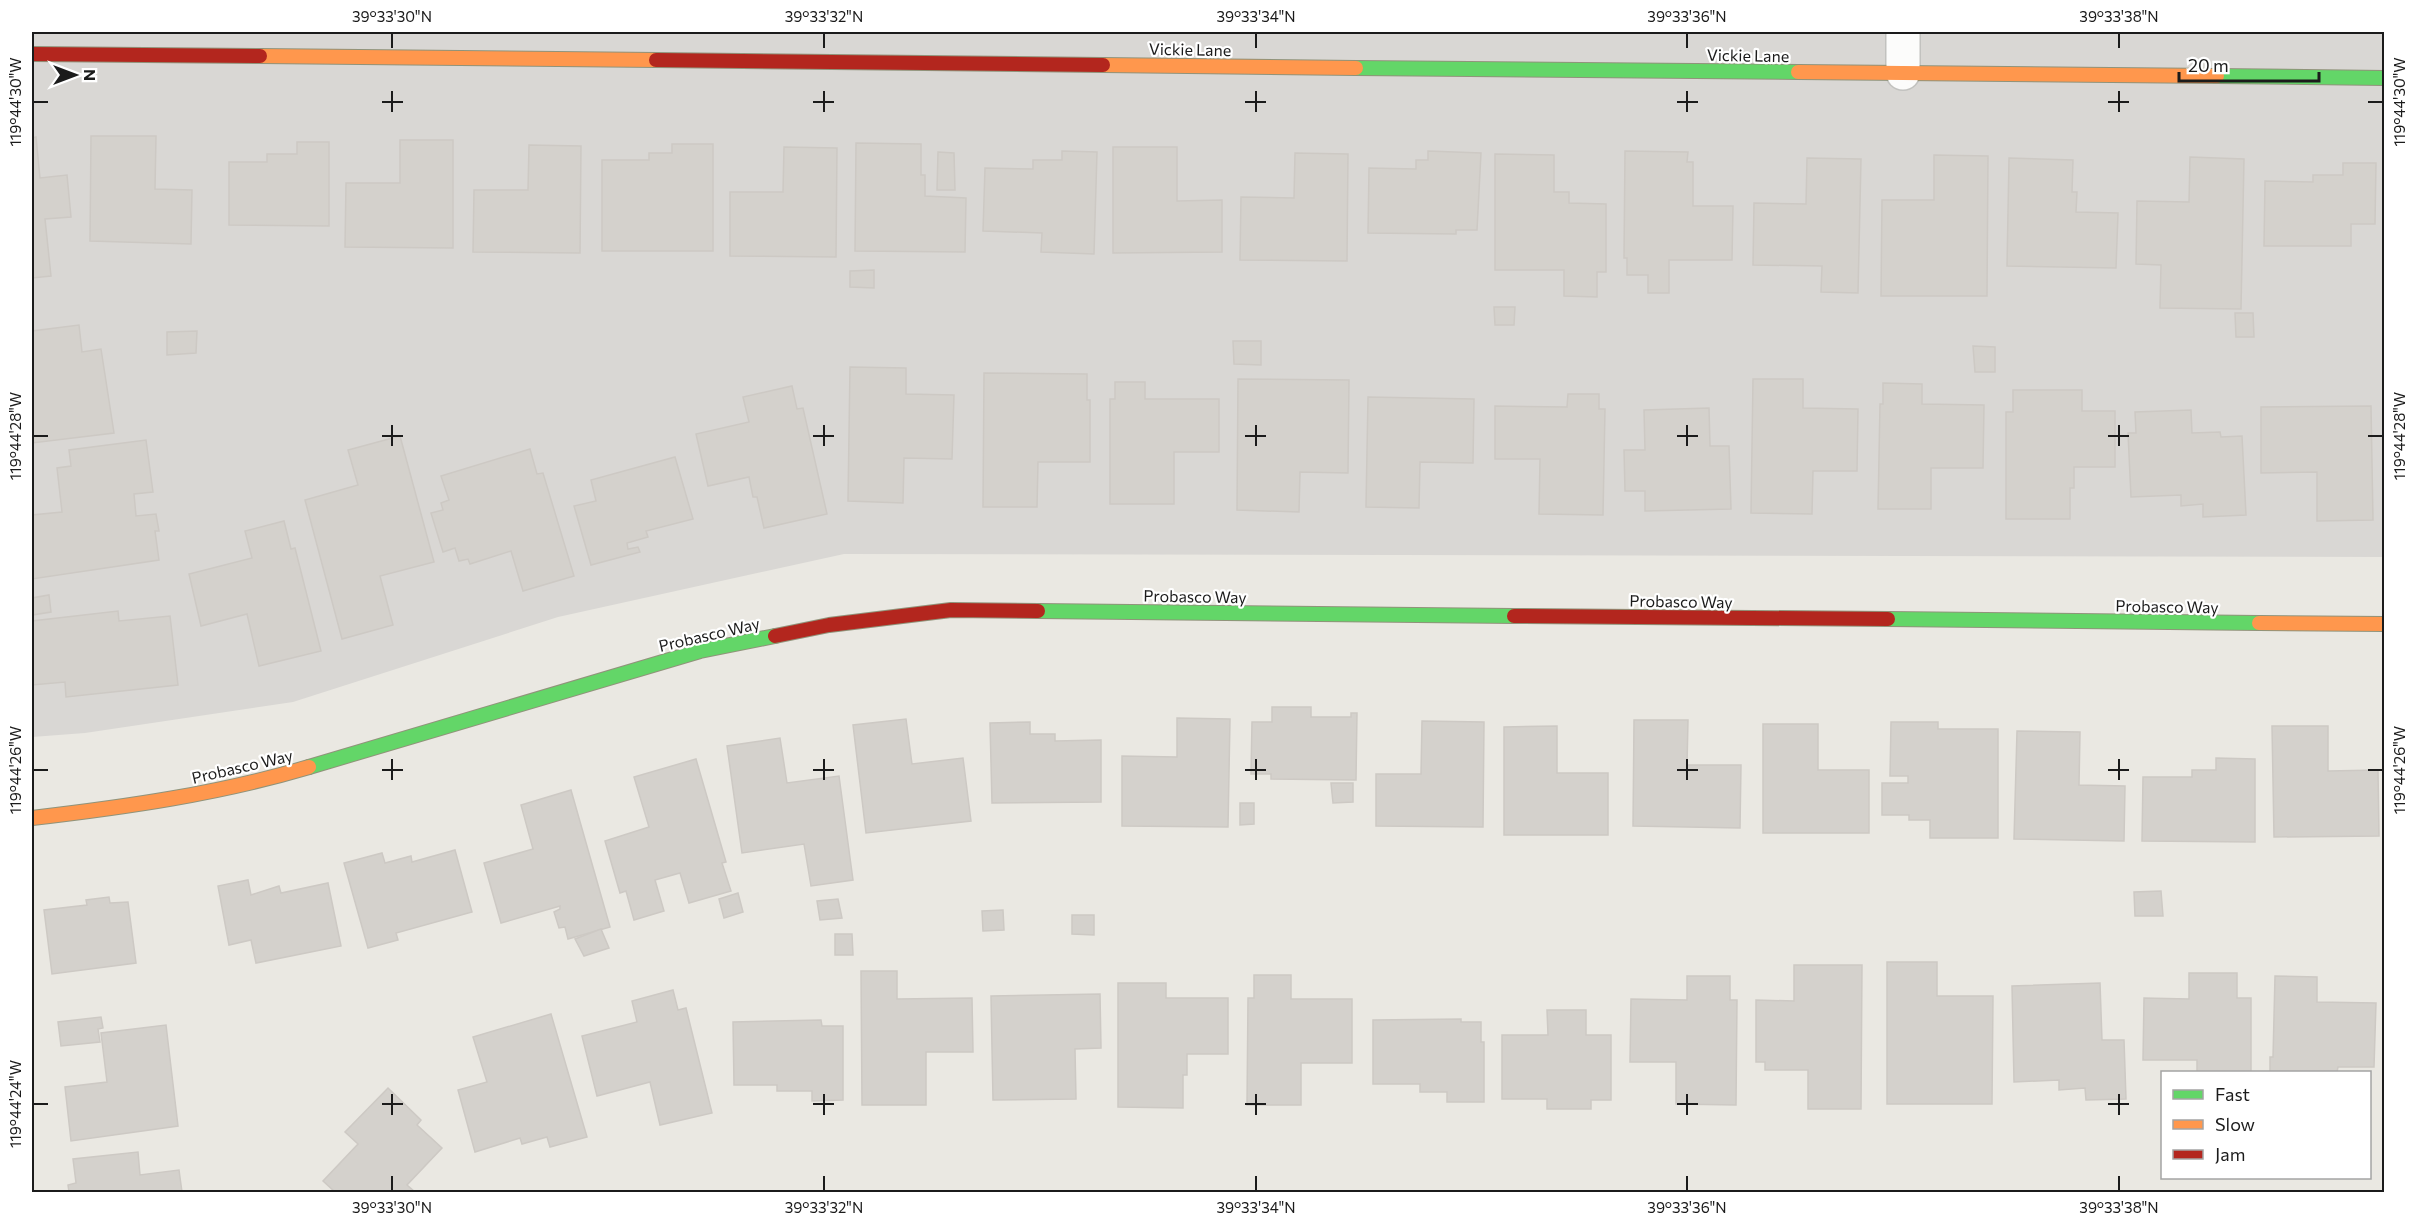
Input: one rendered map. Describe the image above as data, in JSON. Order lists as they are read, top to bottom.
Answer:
{
  "streets": {
    "street": ["Vickie Lane", "Probasco Way"]
  },
  "legend": ["Fast", "Slow", "Jam"],
  "scale_bar": "20 m",
  "north": "right",
  "coordinates": [
    "39°33'30\"N",
    "39°33'32\"N",
    "39°33'34\"N",
    "39°33'36\"N",
    "39°33'38\"N",
    "119°44'30\"W",
    "119°44'28\"W",
    "119°44'26\"W",
    "119°44'24\"W"
  ]
}
